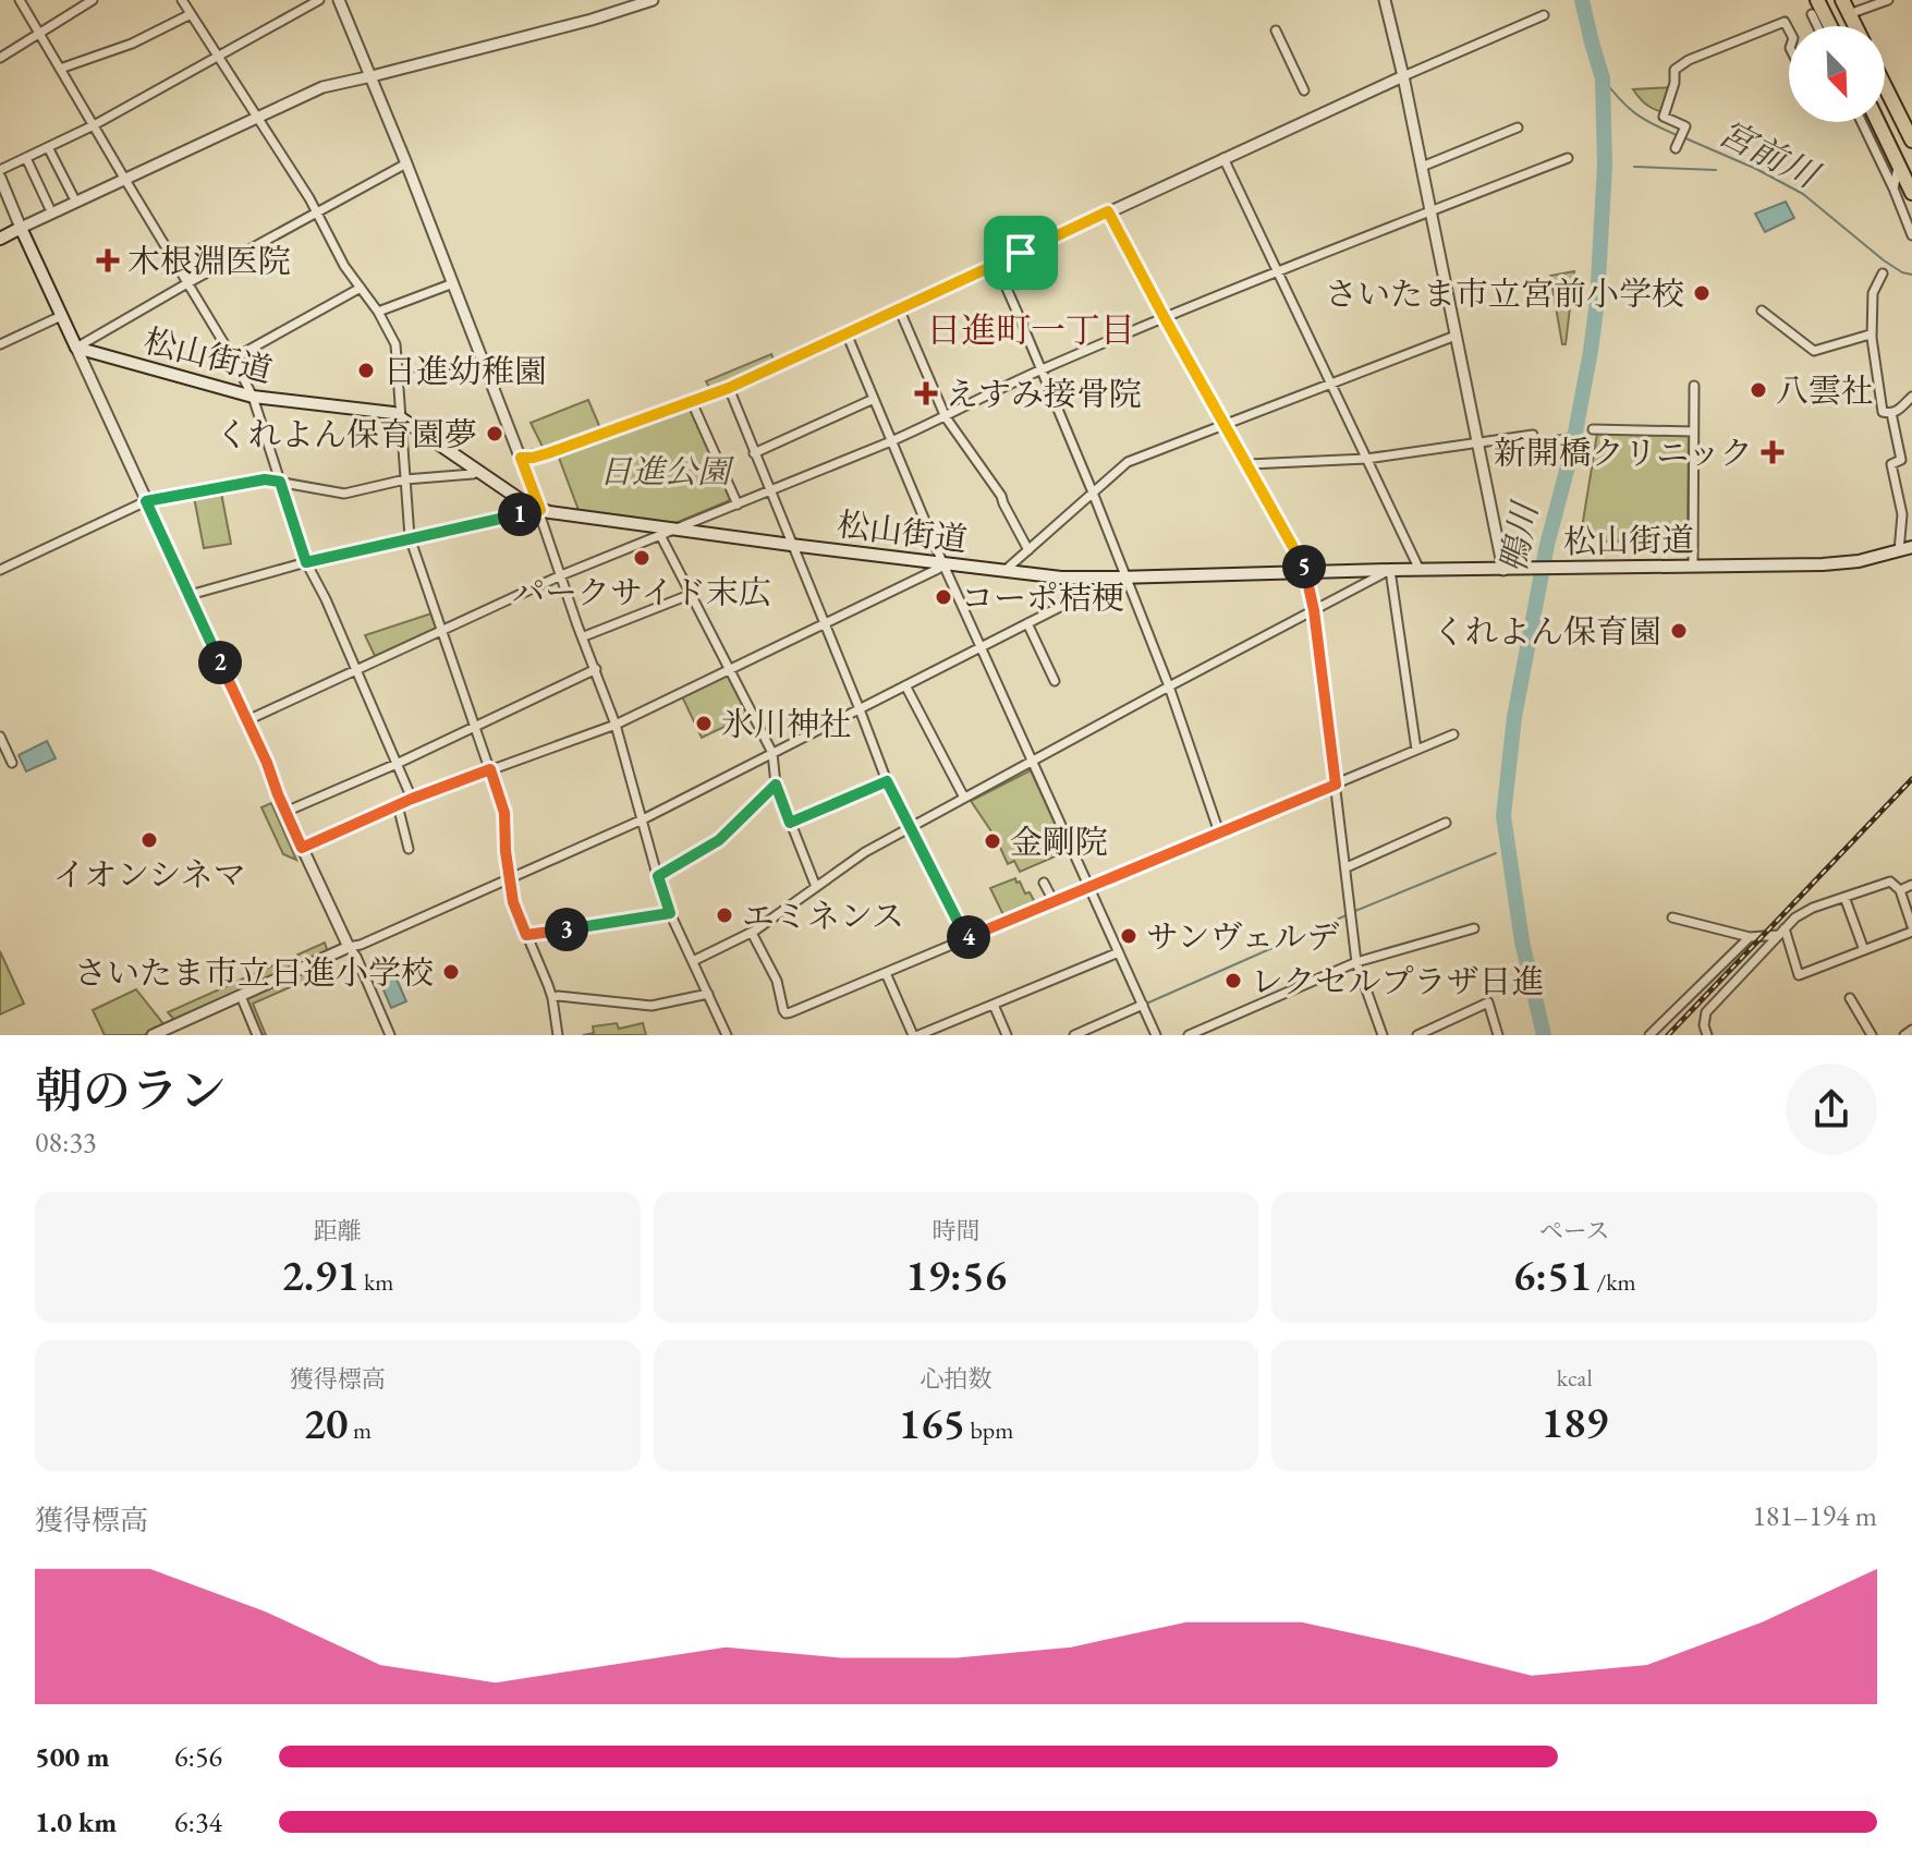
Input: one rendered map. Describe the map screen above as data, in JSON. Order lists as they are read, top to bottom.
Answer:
{
  "streets": {
    "main road": ["松山街道"]
  },
  "districts": ["日進町一丁目"],
  "water": ["宮前川", "鴨川"],
  "parks": ["日進公園"],
  "places": {
    "health": ["木根淵医院", "えすみ接骨院", "新開橋クリニック"],
    "other": [
      "さいたま市立宮前小学校",
      "日進幼稚園",
      "八雲社",
      "くれよん保育園夢",
      "パークサイド末広",
      "コーポ桔梗",
      "くれよん保育園",
      "氷川神社",
      "イオンシネマ",
      "金剛院",
      "エミネンス",
      "サンヴェルデ",
      "さいたま市立日進小学校",
      "レクセルプラザ日進"
    ]
  },
  "north": "bottom right",
  "page": {
    "pins": [
      "1",
      "5",
      "2",
      "3",
      "4"
    ],
    "heading": ["朝のラン", "08:33"],
    "stats": [
      ["距離", "2.91 km"],
      ["時間", "19:56"],
      ["ペース", "6:51 /km"],
      ["獲得標高", "20 m"],
      ["心拍数", "165 bpm"],
      ["kcal", "189"]
    ],
    "chart": ["獲得標高", "181–194 m"],
    "list": [
      {
        "name": "500 m",
        "note": "6:56"
      },
      {
        "name": "1.0 km",
        "note": "6:34"
      }
    ]
  }
}
